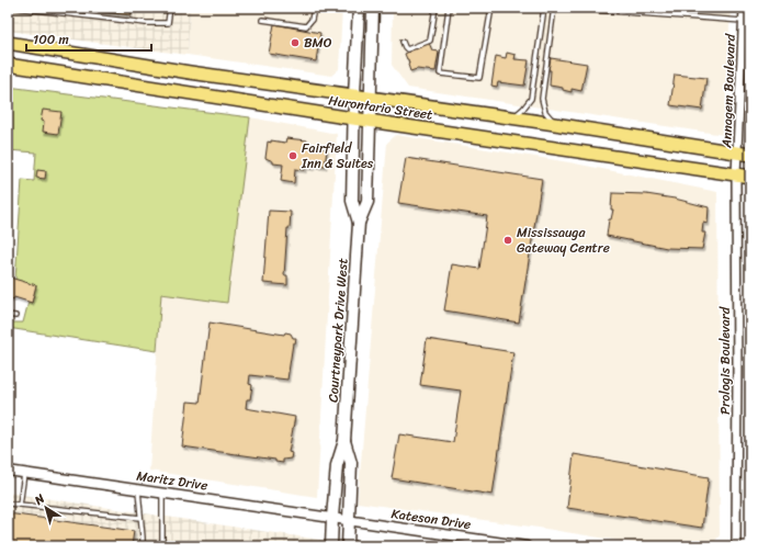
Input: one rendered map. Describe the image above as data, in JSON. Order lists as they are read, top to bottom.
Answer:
{
  "streets": {
    "main road": ["Hurontario Street", "Courtneypark Drive West"],
    "street": [
      "Annagem Boulevard",
      "Prologis Boulevard",
      "Maritz Drive",
      "Kateson Drive"
    ]
  },
  "crossings": [
    ["Annagem Boulevard", "Hurontario Street"],
    ["Annagem Boulevard", "Prologis Boulevard"],
    ["Hurontario Street", "Courtneypark Drive West"],
    ["Hurontario Street", "Prologis Boulevard"],
    ["Courtneypark Drive West", "Maritz Drive"],
    ["Courtneypark Drive West", "Kateson Drive"],
    ["Maritz Drive", "Kateson Drive"]
  ],
  "places": ["BMO", "Fairfield Inn & Suites", "Mississauga Gateway Centre"],
  "scale_bar": "100 m",
  "north": "top left"
}
